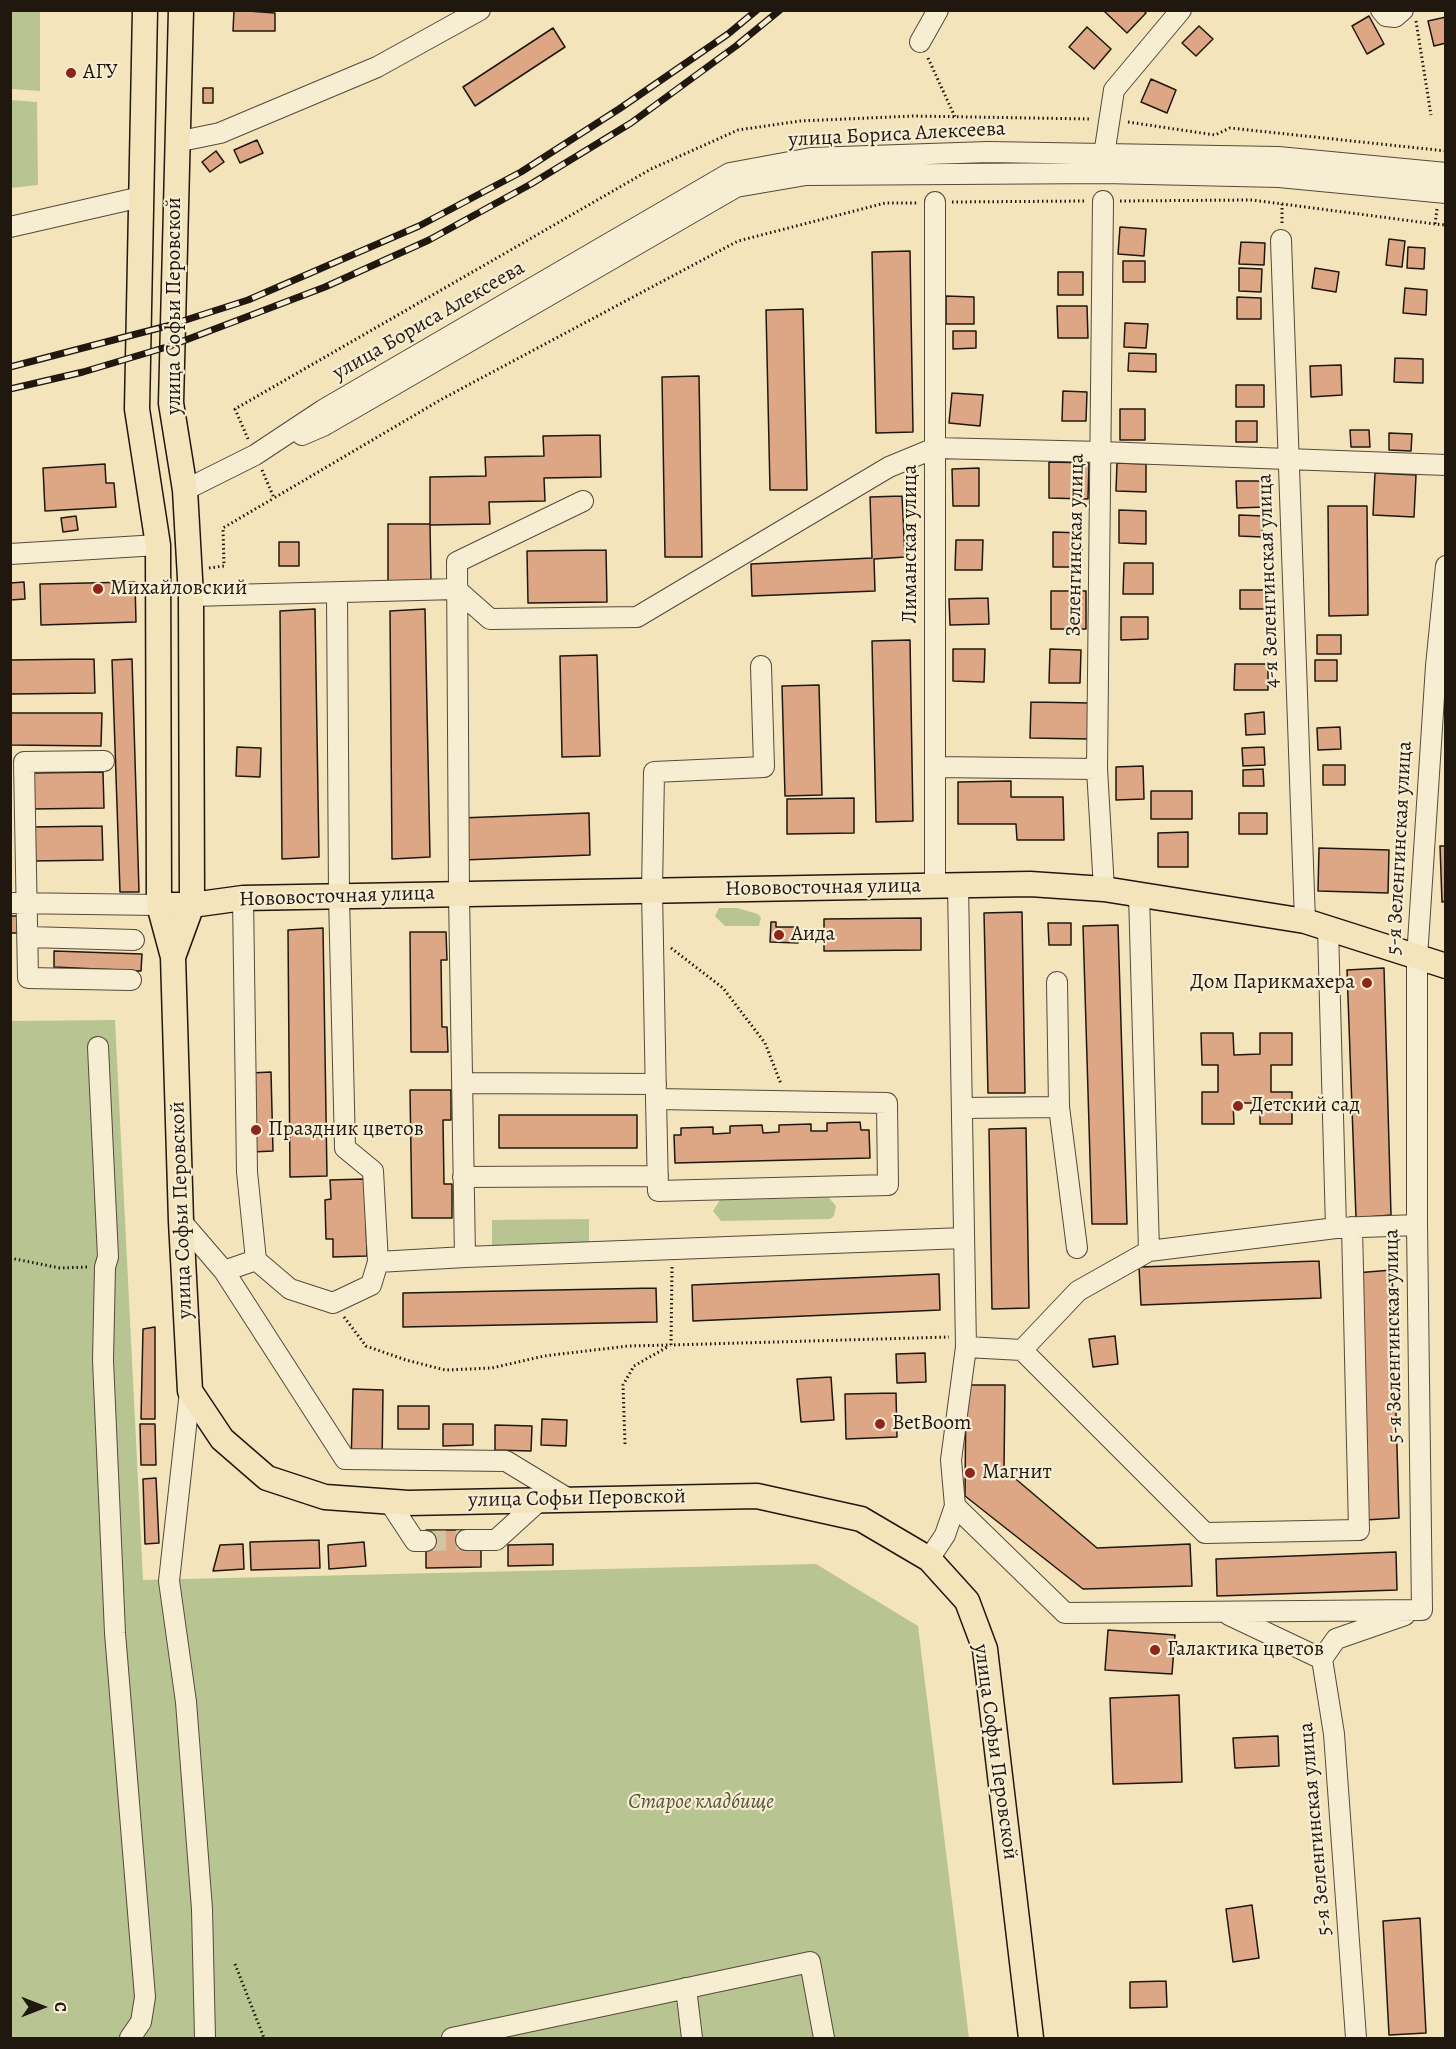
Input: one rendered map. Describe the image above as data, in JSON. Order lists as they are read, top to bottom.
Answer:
{
  "streets": {
    "main road": ["улица Софьи Перовской", "Нововосточная улица"],
    "street": [
      "улица Бориса Алексеева",
      "Лиманская улица",
      "Зеленгинская улица",
      "4-я Зеленгинская улица",
      "5-я Зеленгинская улица"
    ]
  },
  "crossings": [
    ["улица Бориса Алексеева", "улица Софьи Перовской"],
    ["улица Софьи Перовской", "Нововосточная улица"],
    ["Лиманская улица", "Нововосточная улица"],
    ["Зеленгинская улица", "Нововосточная улица"],
    ["4-я Зеленгинская улица", "Нововосточная улица"],
    ["5-я Зеленгинская улица", "Нововосточная улица"]
  ],
  "parks": ["Старое кладбище"],
  "places": [
    "АГУ",
    "Михайловский",
    "Аида",
    "Дом Парикмахера",
    "Детский сад",
    "Праздник цветов",
    "BetBoom",
    "Магнит",
    "Галактика цветов"
  ],
  "north": "right"
}
